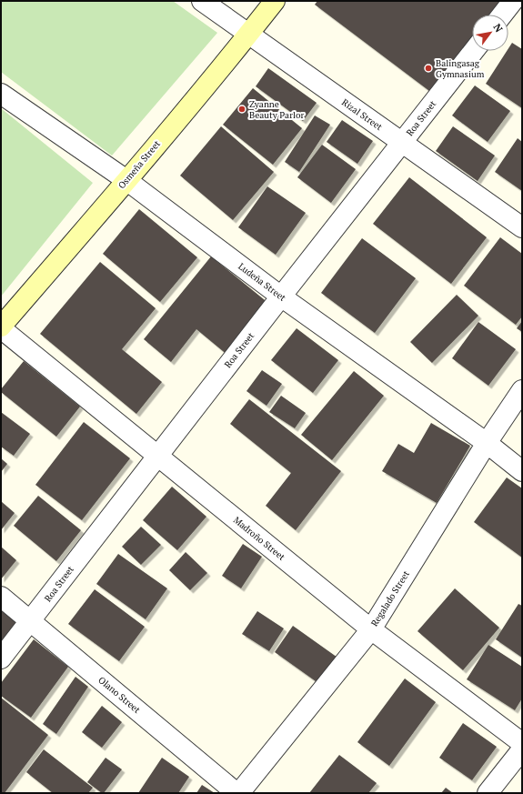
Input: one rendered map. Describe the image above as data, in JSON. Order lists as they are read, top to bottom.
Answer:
{
  "streets": {
    "main road": ["Osmeña Street"],
    "street": [
      "Rizal Street",
      "Roa Street",
      "Ludeña Street",
      "Madroño Street",
      "Regalado Street",
      "Olano Street"
    ]
  },
  "crossings": [
    ["Rizal Street", "Roa Street"],
    ["Rizal Street", "Osmeña Street"],
    ["Roa Street", "Ludeña Street"],
    ["Roa Street", "Madroño Street"],
    ["Roa Street", "Olano Street"],
    ["Osmeña Street", "Ludeña Street"],
    ["Osmeña Street", "Madroño Street"],
    ["Ludeña Street", "Regalado Street"],
    ["Madroño Street", "Regalado Street"],
    ["Regalado Street", "Olano Street"]
  ],
  "places": ["Balingasag Gymnasium", "Zyanne Beauty Parlor"],
  "north": "top right"
}
